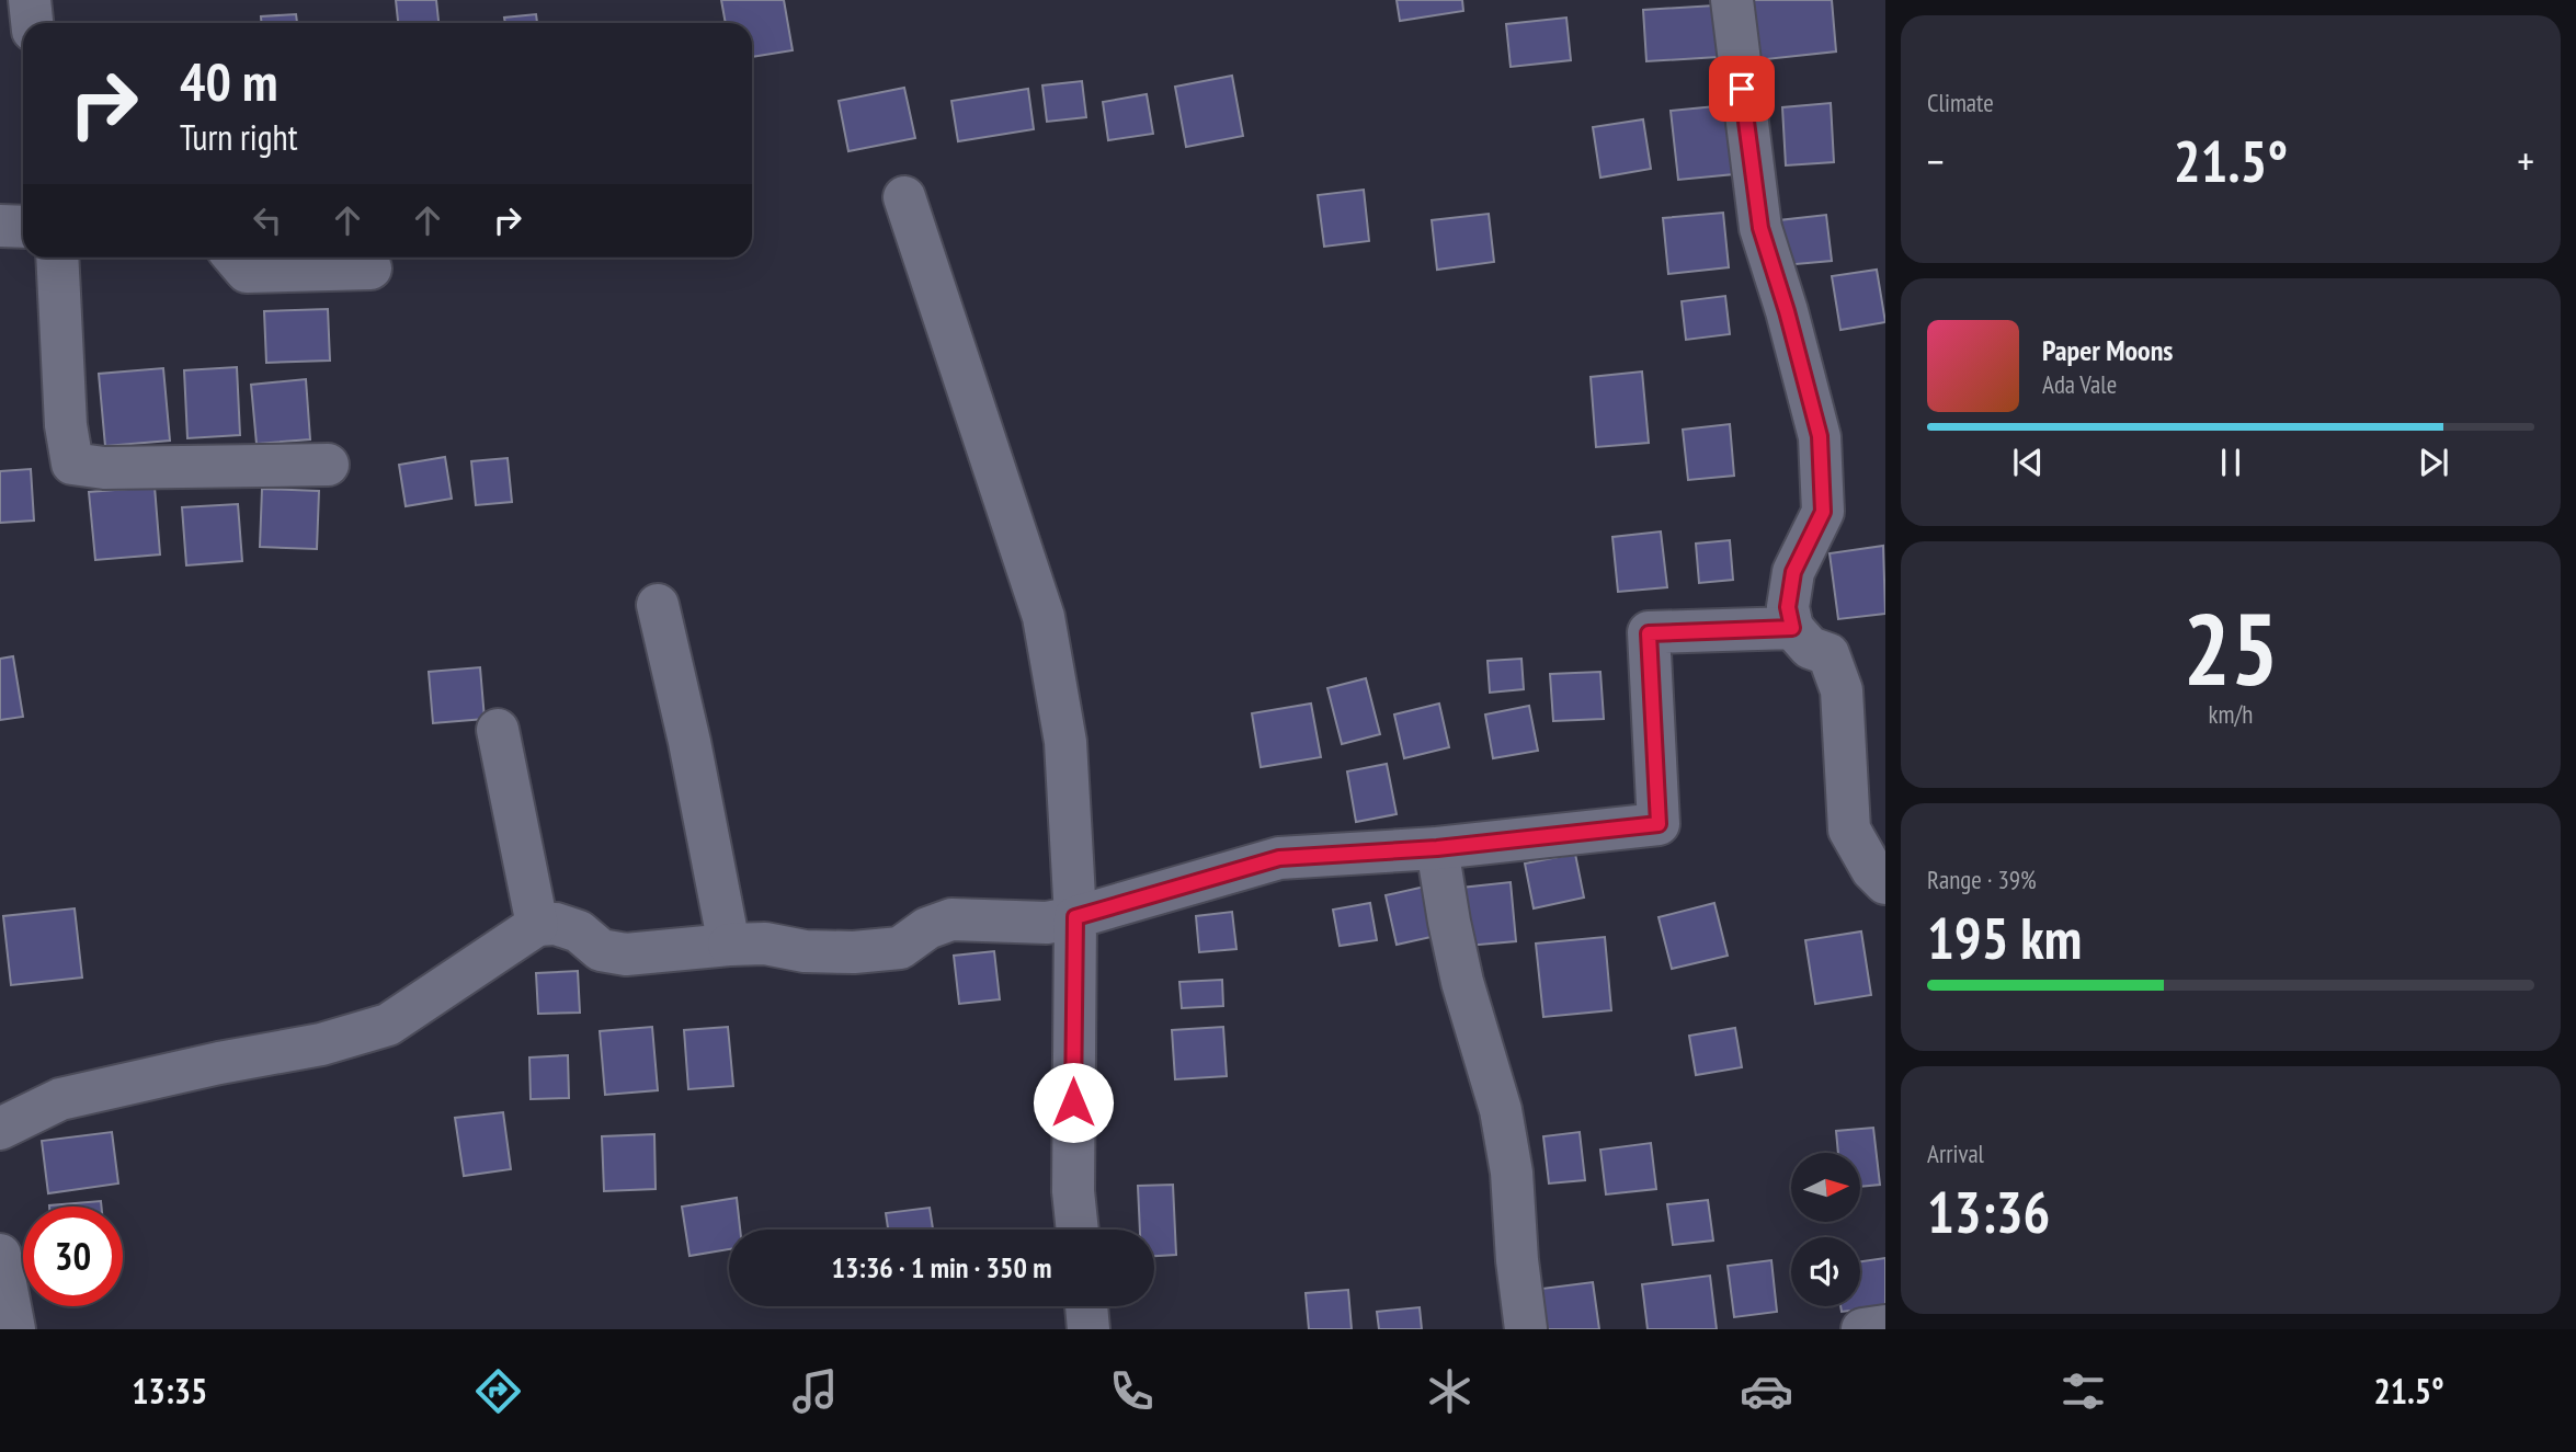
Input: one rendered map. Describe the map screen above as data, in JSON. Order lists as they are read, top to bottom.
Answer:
{
  "north": "right",
  "page": {
    "tile": [
      "Climate",
      ["25", "km/h"],
      ["Range · 39%", "195 km"],
      ["Arrival", "13:36"]
    ],
    "turn": ["40 m", "Turn right"],
    "heat": ["−", "21.5°", "+"],
    "song": ["Paper Moons", "Ada Vale"],
    "limit": "30",
    "trip": "13:36 · 1 min · 350 m",
    "tabs": ["13:35", "21.5°"]
  }
}
